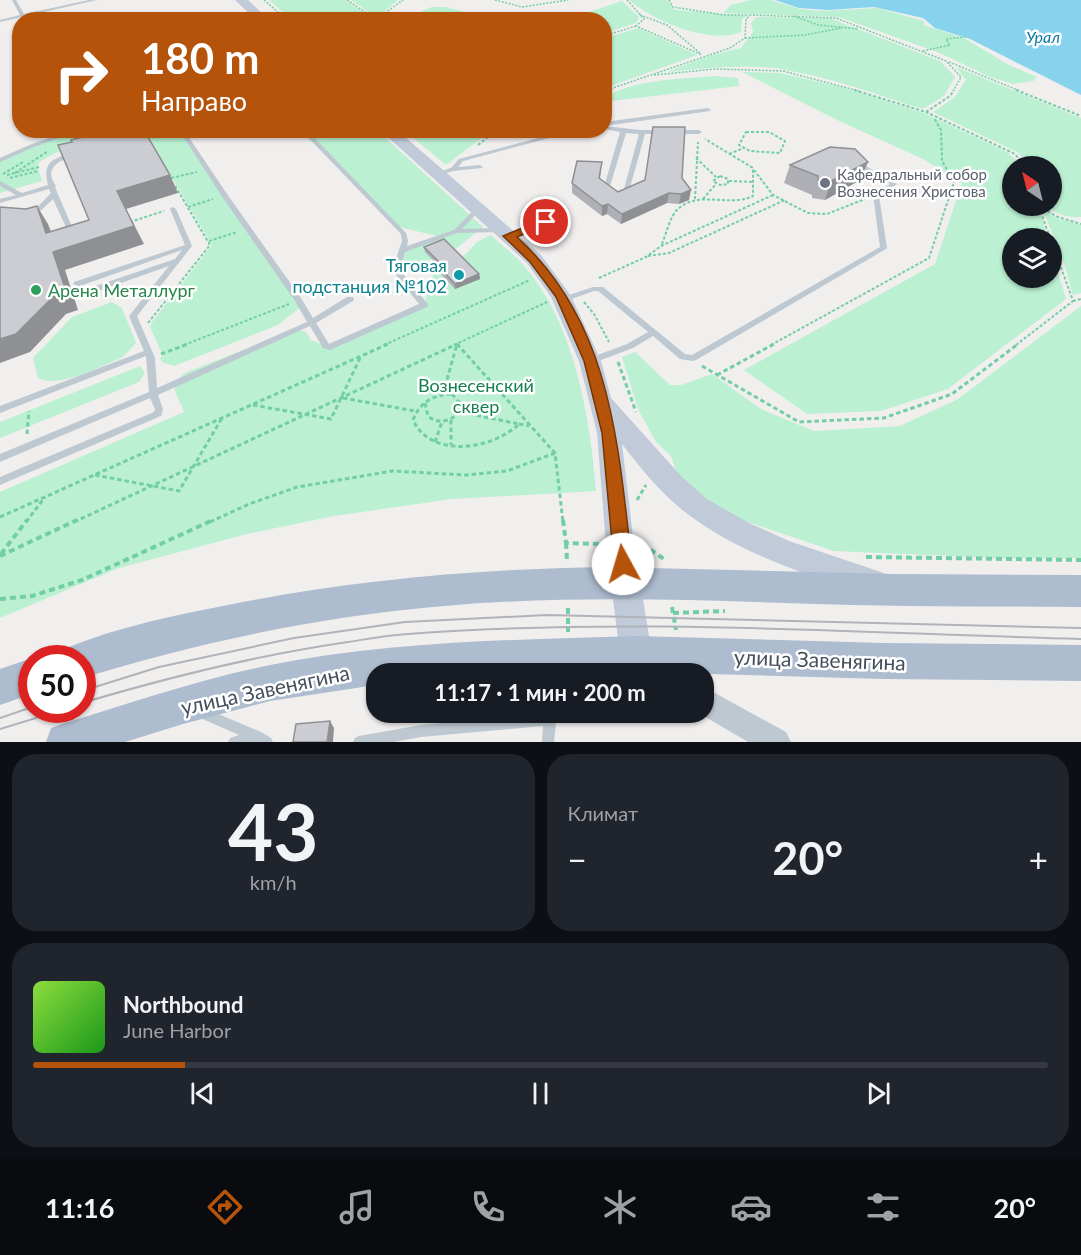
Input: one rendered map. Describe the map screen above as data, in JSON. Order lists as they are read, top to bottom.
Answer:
{
  "streets": {
    "main road": ["улица Завенягина"]
  },
  "water": ["Урал"],
  "parks": ["Вознесенский cквер"],
  "places": ["Кафедральный собор Вознесения Христова", "Тяговая подстанция №102", "Арена Металлург"],
  "north": "top left",
  "page": {
    "turn": ["180 m", "Направо"],
    "limit": "50",
    "trip": "11:17 · 1 мин · 200 m",
    "tile": [
      ["43", "km/h"],
      "Климат"
    ],
    "heat": ["−", "20°", "+"],
    "song": ["Northbound", "June Harbor"],
    "tabs": ["11:16", "20°"]
  }
}
